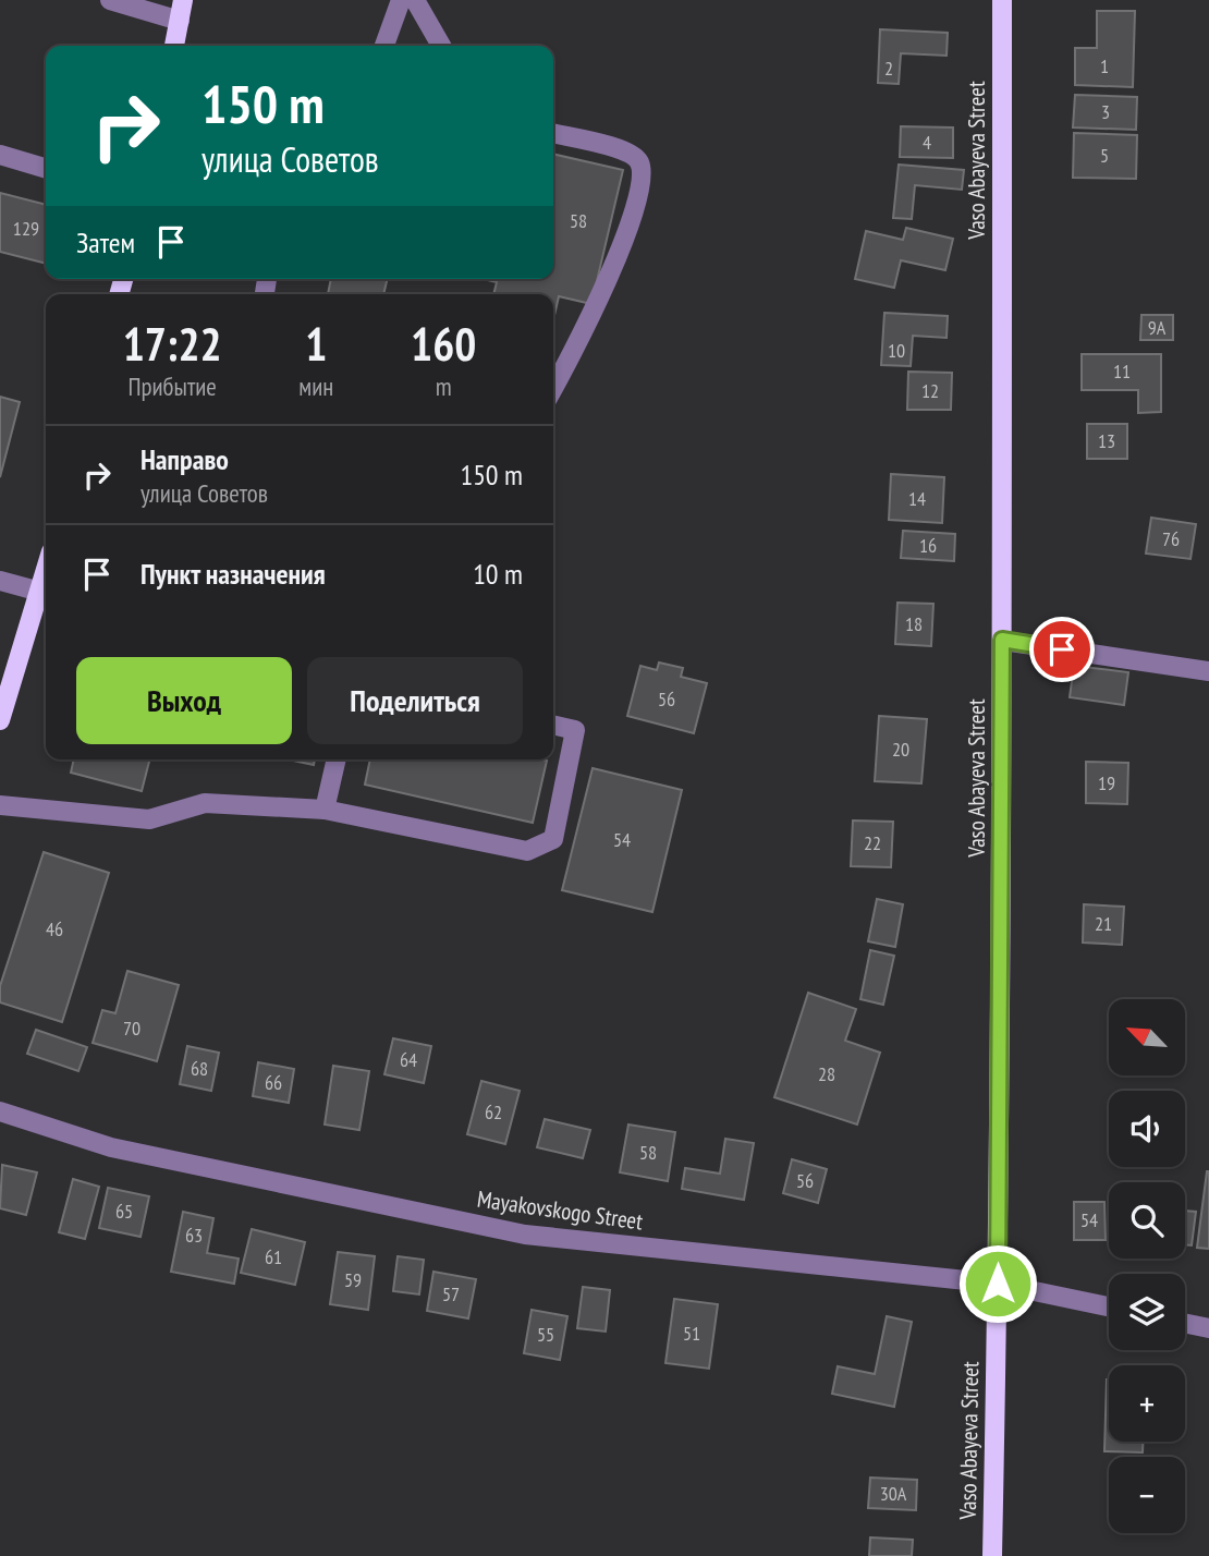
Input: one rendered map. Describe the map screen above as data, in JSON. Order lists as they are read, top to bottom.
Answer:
{
  "streets": {
    "main road": ["Vaso Abayeva Street"],
    "street": ["Mayakovskogo Street"]
  },
  "crossings": [
    ["Vaso Abayeva Street", "Mayakovskogo Street"]
  ],
  "house_numbers": [
    "1",
    "2",
    "3",
    "4",
    "5",
    "58",
    "129",
    "9А",
    "10",
    "11",
    "12",
    "13",
    "14",
    "76",
    "16",
    "18",
    "56",
    "20",
    "19",
    "54",
    "22",
    "21",
    "46",
    "70",
    "64",
    "68",
    "28",
    "66",
    "62",
    "58",
    "56",
    "65",
    "54",
    "63",
    "61",
    "59",
    "57",
    "51",
    "55",
    "30А"
  ],
  "north": "top left",
  "page": {
    "turn": ["150 m", "улица Советов"],
    "then": "Затем",
    "eta": [
      "17:22",
      "Прибытие",
      "1",
      "мин",
      "160",
      "m"
    ],
    "list": [
      {
        "name": "Направо",
        "note": "улица Советов",
        "value": "150 m"
      },
      {
        "name": "Пункт назначения",
        "value": "10 m"
      }
    ],
    "buttons": ["Выход", "Поделиться"],
    "map_buttons": ["+", "−"]
  }
}
